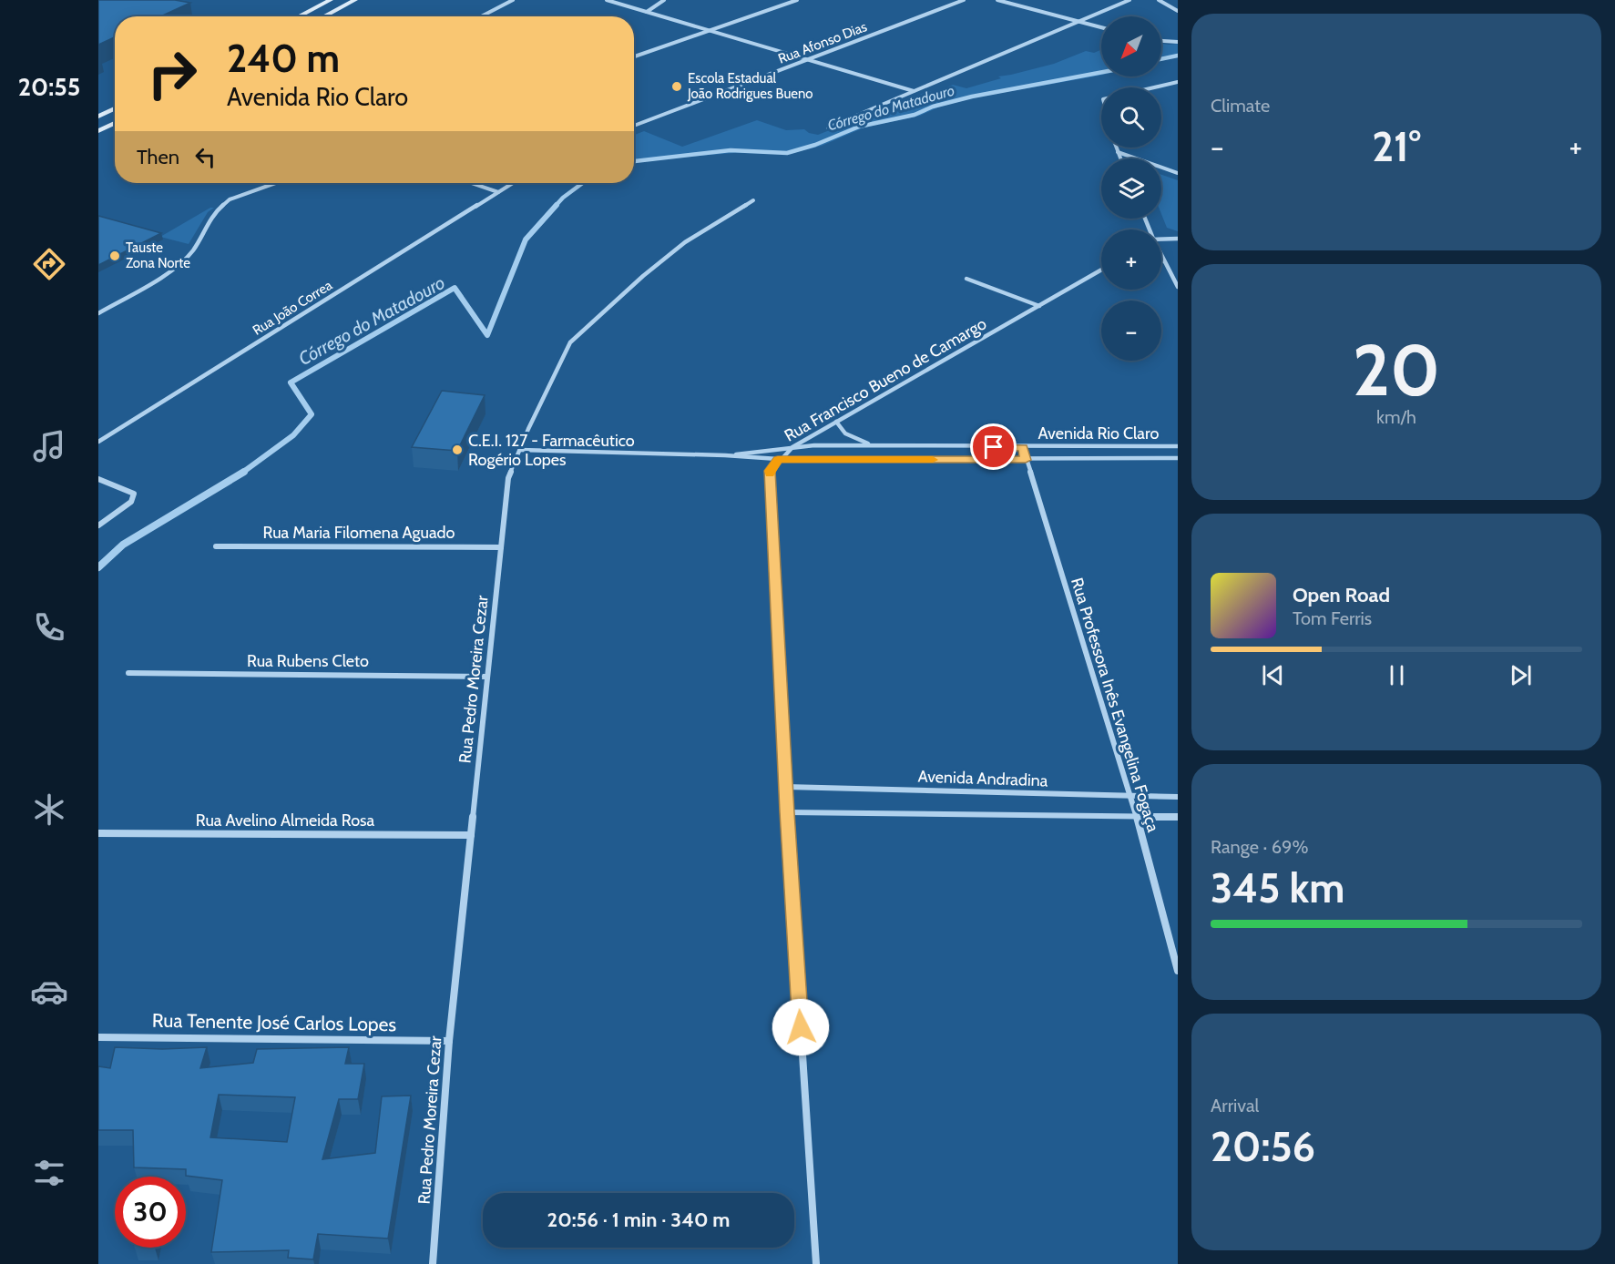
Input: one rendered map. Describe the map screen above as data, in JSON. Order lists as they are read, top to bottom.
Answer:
{
  "streets": {
    "street": [
      "Rua Afonso Dias",
      "Rua João Correa",
      "Rua Francisco Bueno de Camargo",
      "Avenida Rio Claro",
      "Rua Maria Filomena Aguado",
      "Rua Rubens Cleto",
      "Rua Pedro Moreira Cezar",
      "Rua Professora Inês Evangelina Fogaça",
      "Avenida Andradina",
      "Rua Avelino Almeida Rosa",
      "Rua Tenente José Carlos Lopes"
    ]
  },
  "crossings": [
    ["Rua Francisco Bueno de Camargo", "Avenida Rio Claro"],
    ["Rua Francisco Bueno de Camargo", "Avenida Andradina"],
    ["Avenida Rio Claro", "Rua Pedro Moreira Cezar"],
    ["Avenida Rio Claro", "Rua Professora Inês Evangelina Fogaça"],
    ["Rua Maria Filomena Aguado", "Rua Pedro Moreira Cezar"],
    ["Rua Rubens Cleto", "Rua Pedro Moreira Cezar"],
    ["Rua Pedro Moreira Cezar", "Rua Avelino Almeida Rosa"],
    ["Rua Pedro Moreira Cezar", "Rua Tenente José Carlos Lopes"],
    ["Rua Professora Inês Evangelina Fogaça", "Avenida Andradina"]
  ],
  "water": ["Córrego do Matadouro"],
  "places": ["Escola Estadual João Rodrigues Bueno", "Tauste Zona Norte", "C.E.I. 127 - Farmacêutico Rogério Lopes"],
  "north": "bottom left",
  "page": {
    "tabs": "20:55",
    "tile": [
      "Climate",
      ["20", "km/h"],
      ["Range · 69%", "345 km"],
      ["Arrival", "20:56"]
    ],
    "map_buttons": ["+", "−"],
    "turn": ["240 m", "Avenida Rio Claro"],
    "heat": ["−", "21°", "+"],
    "then": "Then",
    "song": ["Open Road", "Tom Ferris"],
    "limit": "30",
    "trip": "20:56 · 1 min · 340 m"
  }
}
